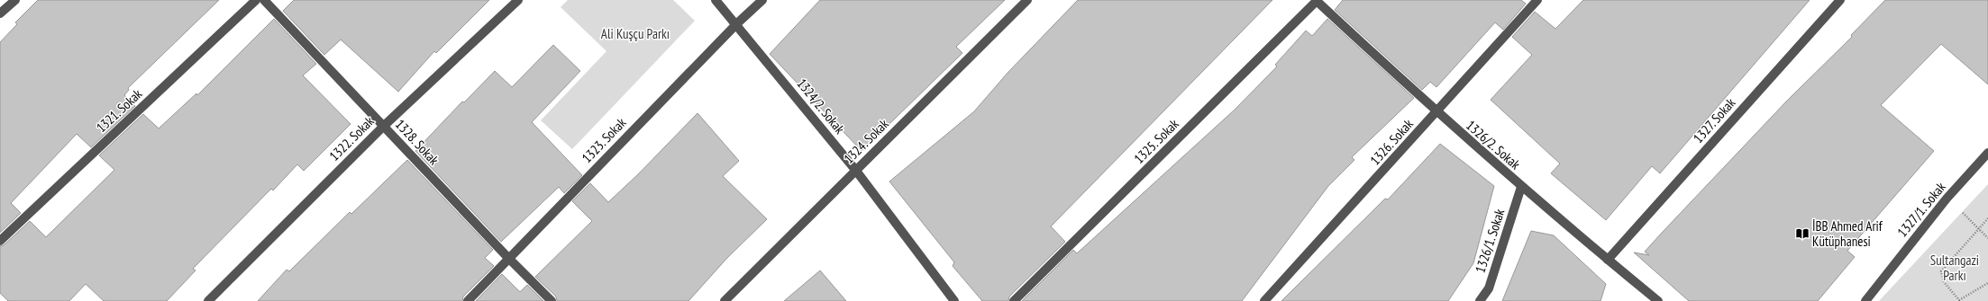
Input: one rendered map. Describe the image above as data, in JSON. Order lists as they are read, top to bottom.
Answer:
{
  "streets": {
    "street": [
      "1324/2. Sokak",
      "1321. Sokak",
      "1327. Sokak",
      "1322. Sokak",
      "1323. Sokak",
      "1324. Sokak",
      "1325. Sokak",
      "1328. Sokak",
      "1326. Sokak",
      "1326/2. Sokak",
      "1327/1. Sokak",
      "1326/1. Sokak"
    ]
  },
  "crossings": [
    ["1324/2. Sokak", "1323. Sokak"],
    ["1324/2. Sokak", "1324. Sokak"],
    ["1327. Sokak", "1326/2. Sokak"],
    ["1322. Sokak", "1328. Sokak"],
    ["1323. Sokak", "1328. Sokak"],
    ["1325. Sokak", "1326/2. Sokak"],
    ["1326. Sokak", "1326/2. Sokak"],
    ["1326/2. Sokak", "1326/1. Sokak"]
  ],
  "parks": ["Ali Kuşçu Parkı", "Sultangazi Parkı"],
  "places": {
    "library": ["İBB Ahmed Arif Kütüphanesi"]
  }
}
